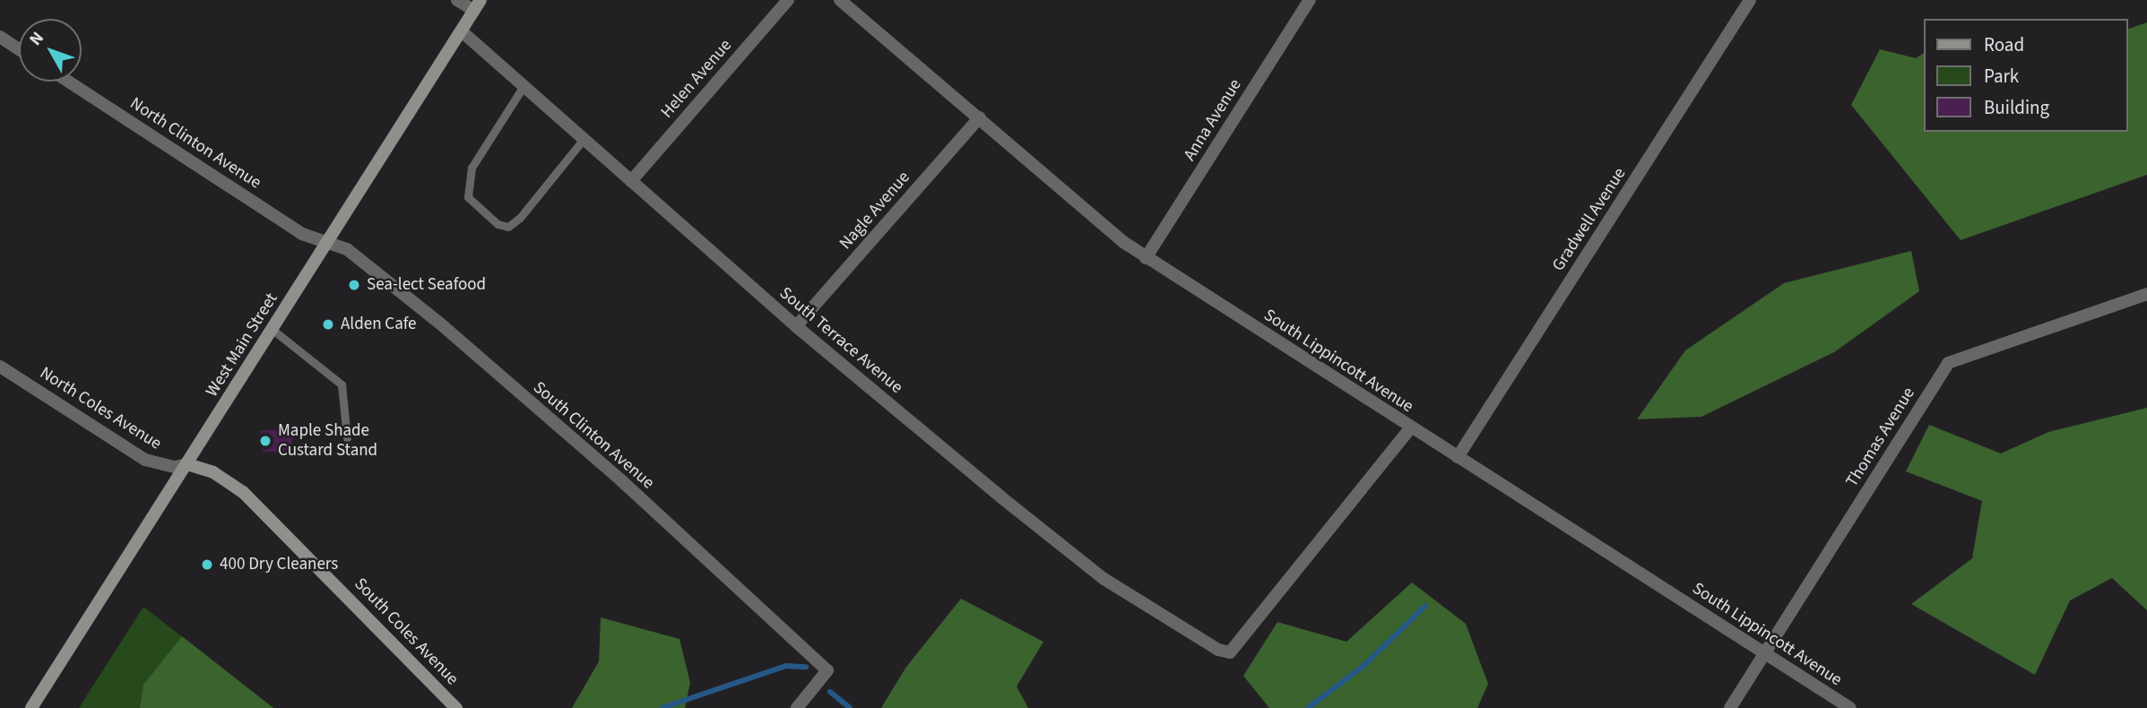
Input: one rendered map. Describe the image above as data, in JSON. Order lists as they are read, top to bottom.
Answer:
{
  "streets": {
    "main road": ["West Main Street", "South Coles Avenue"],
    "street": [
      "Helen Avenue",
      "Anna Avenue",
      "North Clinton Avenue",
      "Nagle Avenue",
      "Gradwell Avenue",
      "South Terrace Avenue",
      "South Lippincott Avenue",
      "North Coles Avenue",
      "South Clinton Avenue",
      "Thomas Avenue"
    ]
  },
  "crossings": [
    ["Helen Avenue", "South Terrace Avenue"],
    ["Anna Avenue", "South Lippincott Avenue"],
    ["North Clinton Avenue", "West Main Street"],
    ["North Clinton Avenue", "South Clinton Avenue"],
    ["Nagle Avenue", "South Terrace Avenue"],
    ["Nagle Avenue", "South Lippincott Avenue"],
    ["Gradwell Avenue", "South Lippincott Avenue"],
    ["South Terrace Avenue", "West Main Street"],
    ["South Terrace Avenue", "South Lippincott Avenue"],
    ["West Main Street", "North Coles Avenue"],
    ["West Main Street", "South Clinton Avenue"],
    ["West Main Street", "South Coles Avenue"],
    ["South Lippincott Avenue", "Thomas Avenue"],
    ["North Coles Avenue", "South Coles Avenue"]
  ],
  "places": [
    "Sea-lect Seafood",
    "Alden Cafe",
    "Maple Shade Custard Stand",
    "400 Dry Cleaners"
  ],
  "legend": ["Road", "Park", "Building"],
  "north": "top left"
}
